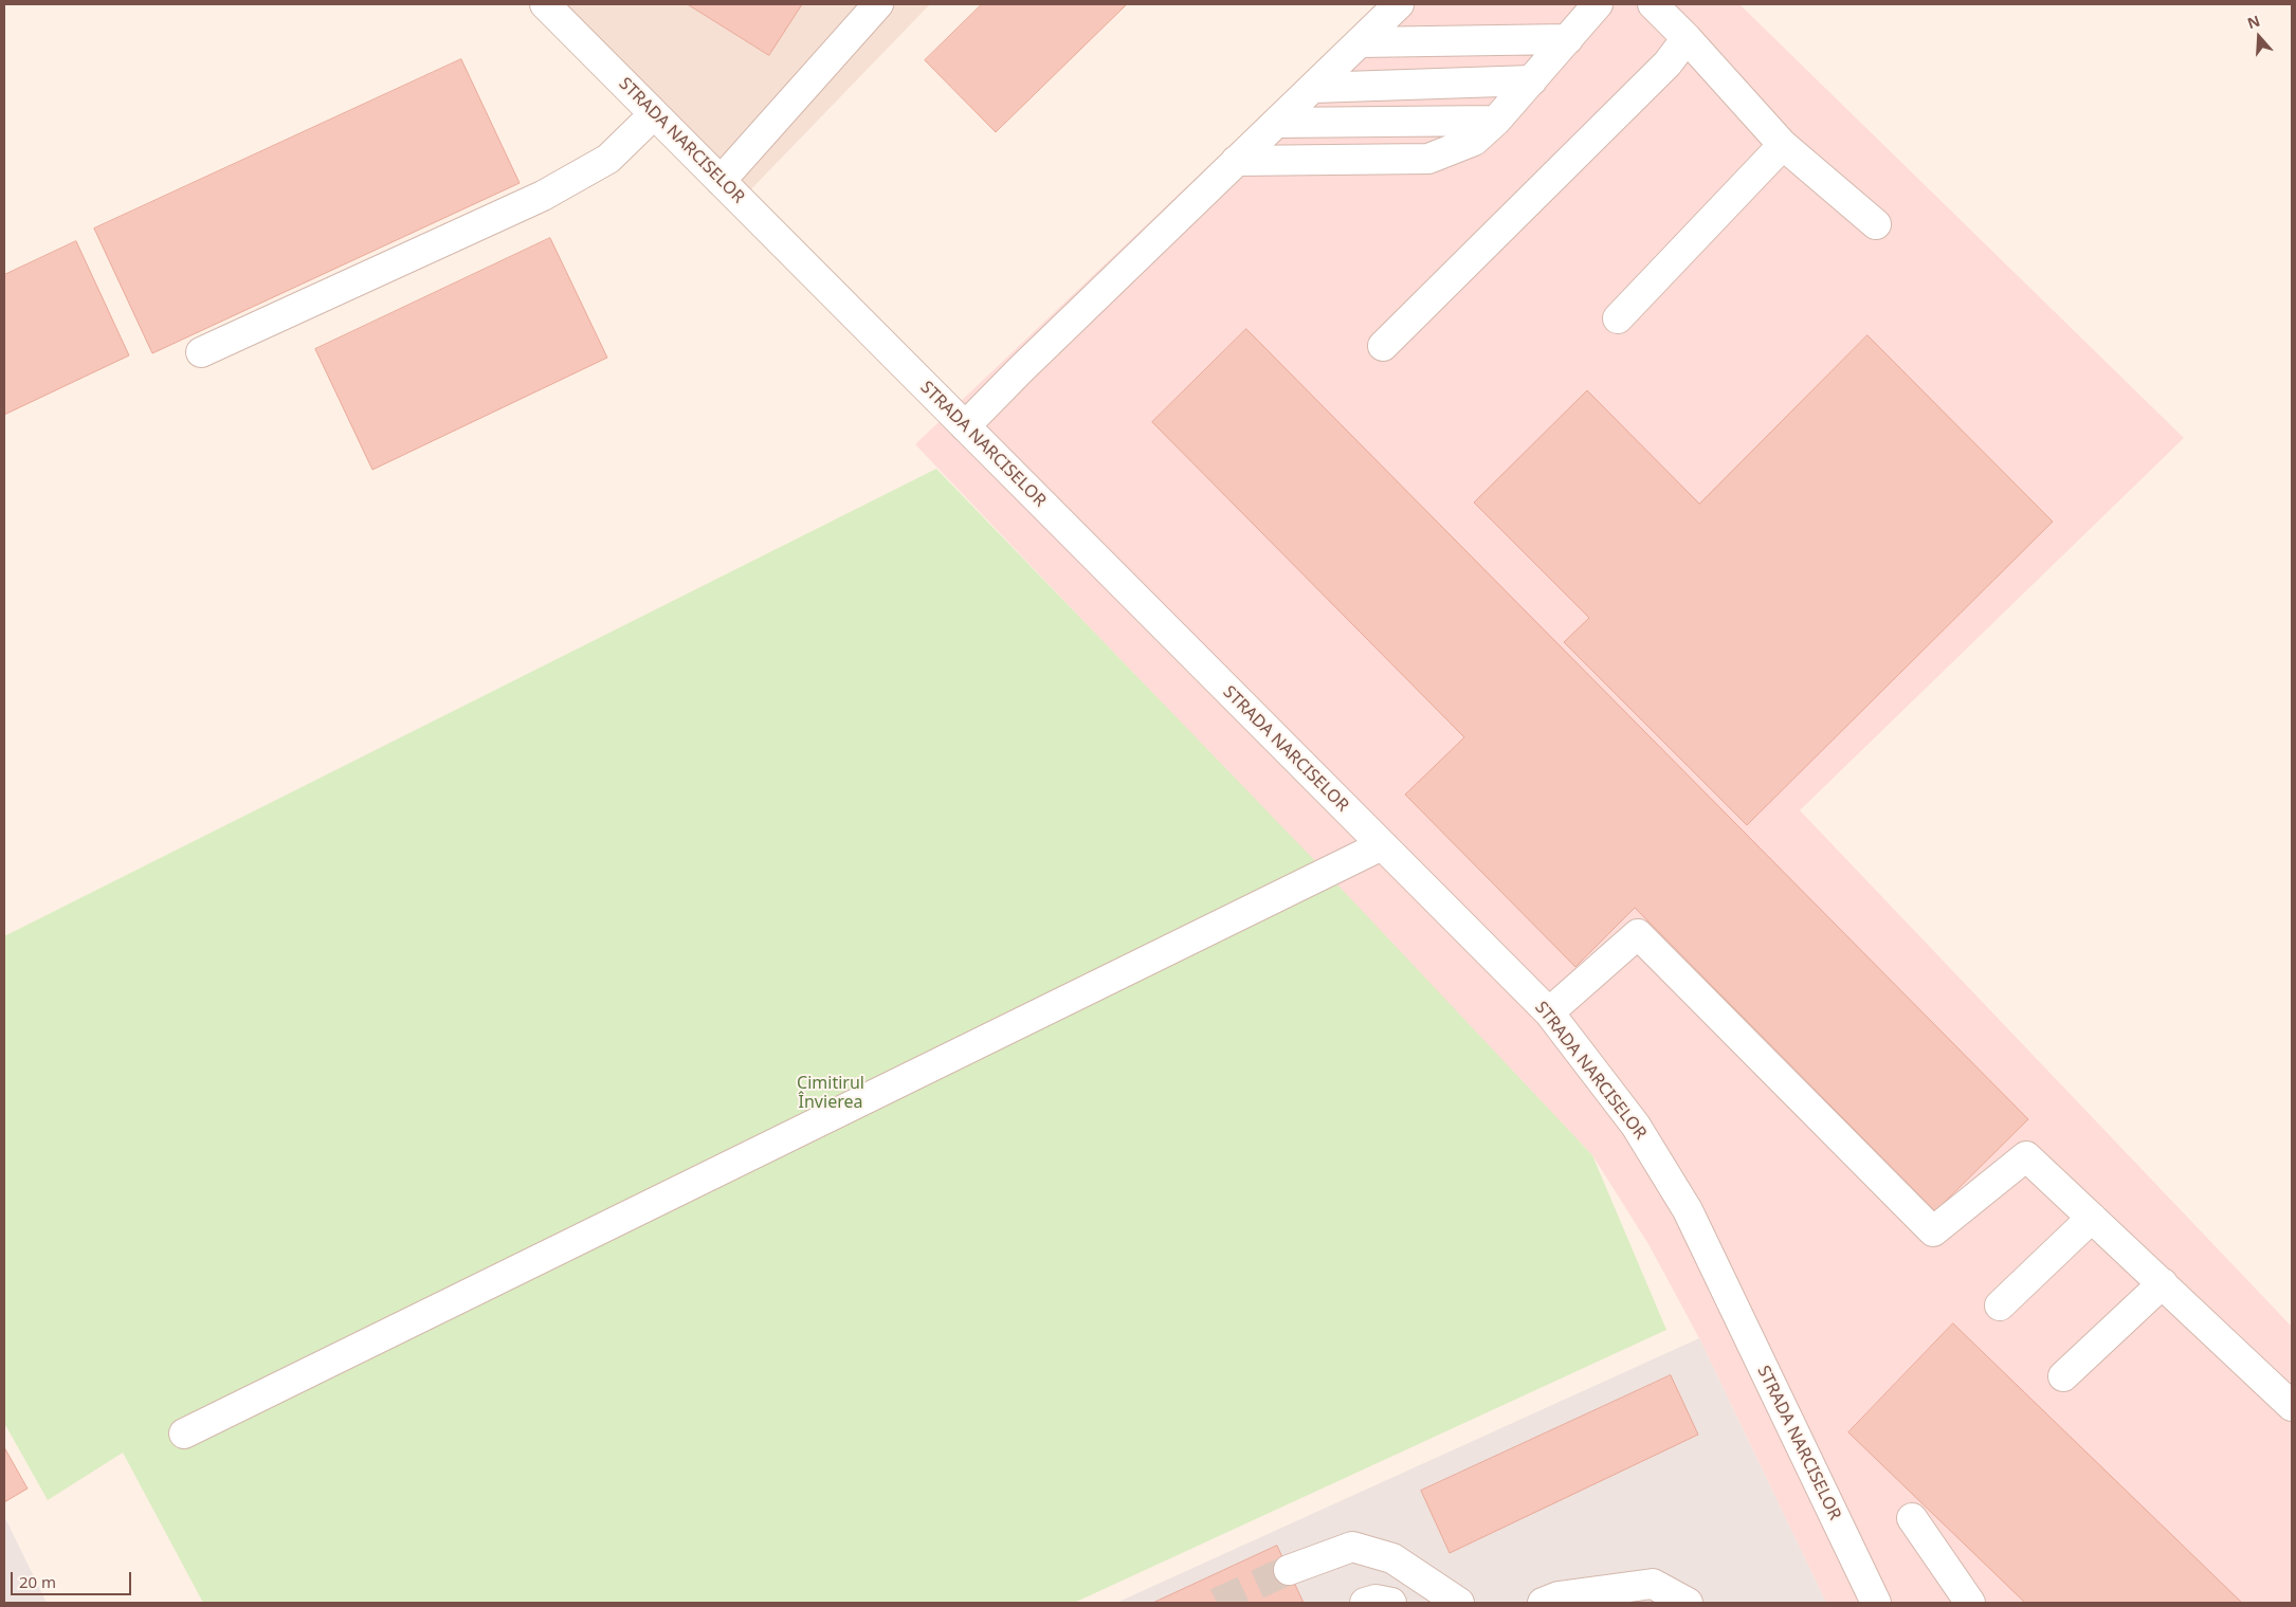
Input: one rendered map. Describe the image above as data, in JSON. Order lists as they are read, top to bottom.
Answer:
{
  "streets": {
    "street": ["STRADA NARCISELOR"]
  },
  "parks": ["Cimitirul Învierea"],
  "scale_bar": "20 m",
  "north": "top"
}
